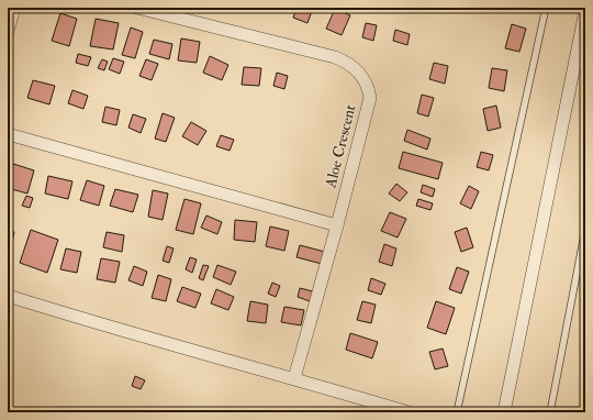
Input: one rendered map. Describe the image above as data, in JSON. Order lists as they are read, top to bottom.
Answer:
{
  "streets": {
    "street": ["Aloe Crescent"]
  }
}
